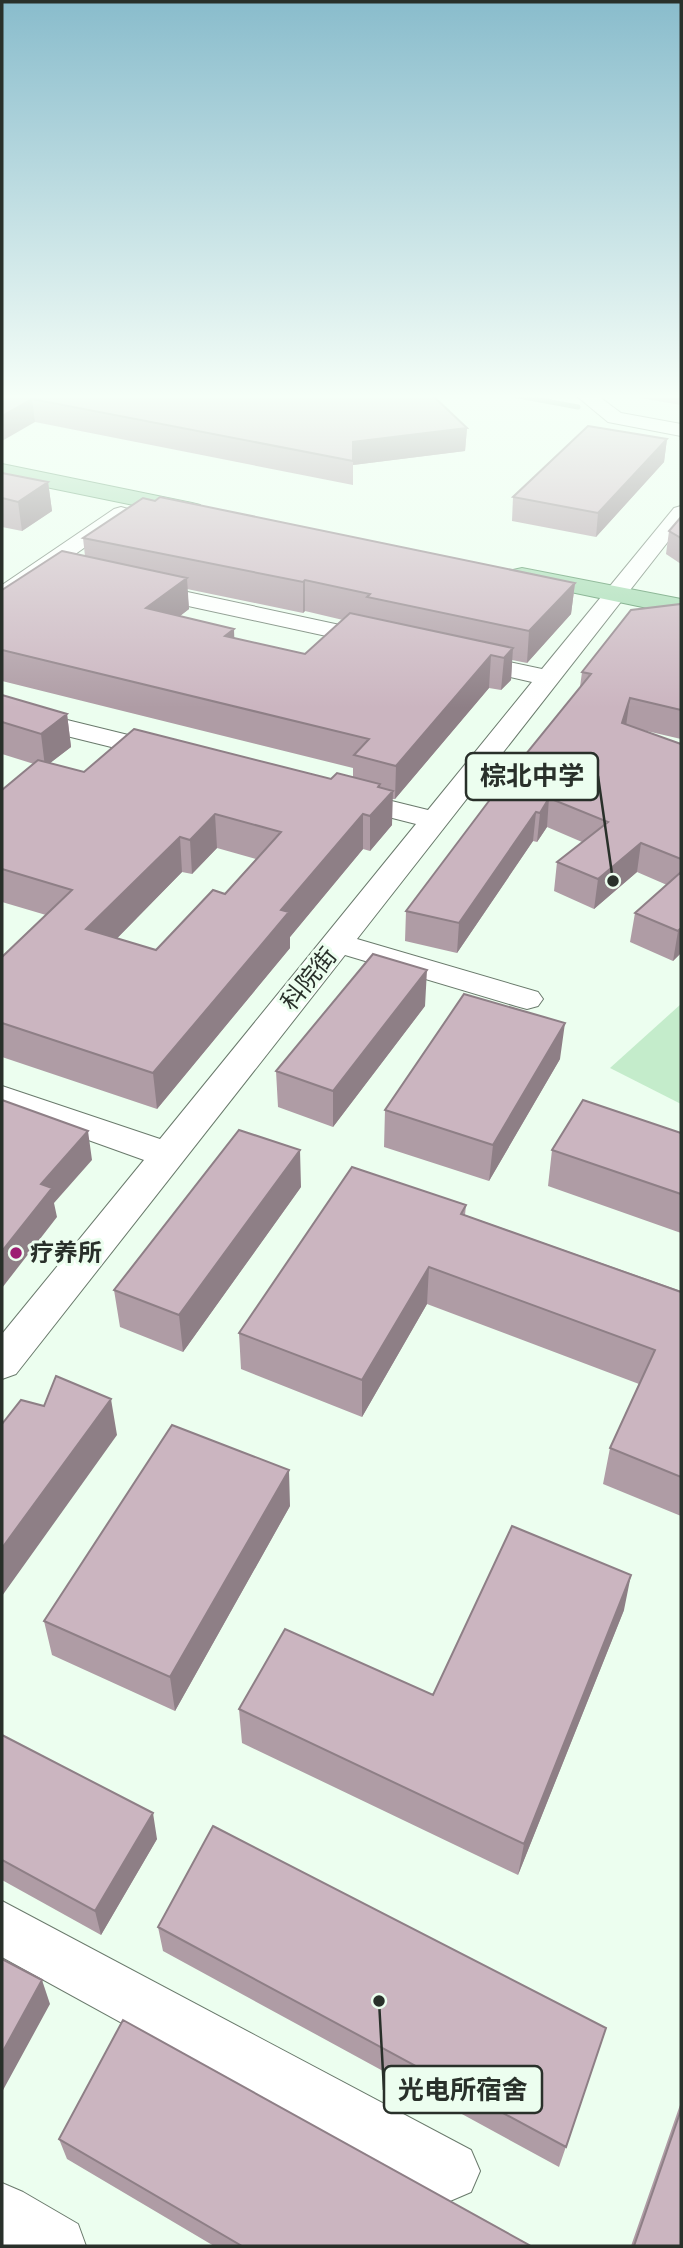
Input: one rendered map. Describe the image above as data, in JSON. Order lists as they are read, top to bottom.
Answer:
{
  "streets": {
    "street": ["科院街"]
  },
  "places": ["棕北中学", "疗养所", "光电所宿舍"]
}
